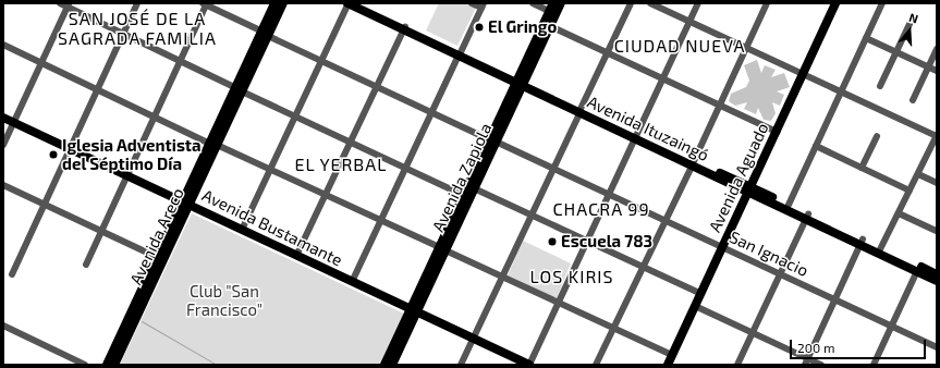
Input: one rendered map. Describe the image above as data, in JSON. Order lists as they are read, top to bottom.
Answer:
{
  "streets": {
    "main road": [
      "Avenida Ituzaingó",
      "Avenida Zapiola",
      "Avenida Aguado",
      "Avenida Bustamante",
      "Avenida Areco"
    ],
    "street": ["San Ignacio"]
  },
  "crossings": [
    ["Avenida Ituzaingó", "Avenida Zapiola"],
    ["Avenida Ituzaingó", "Avenida Aguado"],
    ["Avenida Zapiola", "Avenida Bustamante"],
    ["Avenida Zapiola", "San Ignacio"],
    ["Avenida Aguado", "San Ignacio"],
    ["Avenida Bustamante", "Avenida Areco"],
    ["Avenida Areco", "San Ignacio"]
  ],
  "districts": [
    "SAN JOSÉ DE LA SAGRADA FAMILIA",
    "CIUDAD NUEVA",
    "EL YERBAL",
    "CHACRA 99",
    "LOS KIRIS"
  ],
  "parks": ["Club \"San Francisco\""],
  "places": ["El Gringo", "Iglesia Adventista del Séptimo Día", "Escuela 783"],
  "scale_bar": "200 m",
  "north": "top"
}
